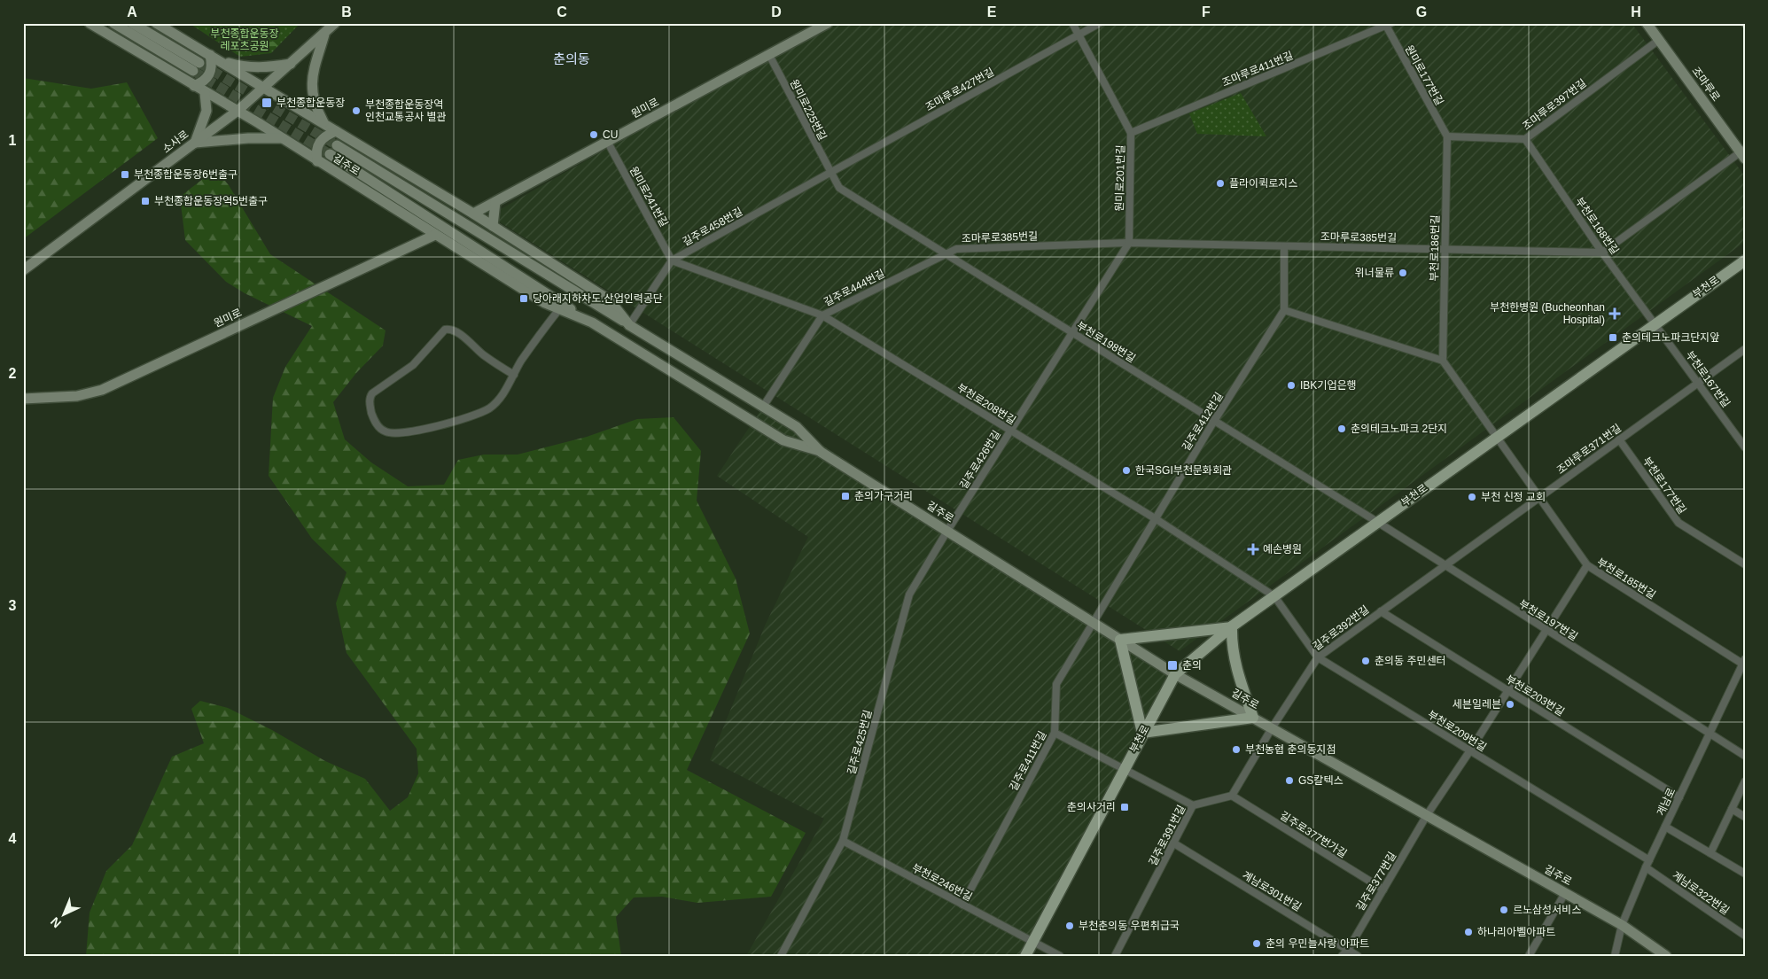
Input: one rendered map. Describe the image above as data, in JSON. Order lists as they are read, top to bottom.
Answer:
{
  "streets": {
    "main road": ["부천로"],
    "street": [
      "조마루로411번길",
      "원미로177번길",
      "조마루로",
      "조마루로427번길",
      "조마루로397번길",
      "원미로",
      "원미로225번길",
      "소사로",
      "길주로",
      "원미로201번길",
      "원미로241번길",
      "부천로168번길",
      "길주로458번길",
      "조마루로385번길",
      "부천로186번길",
      "길주로444번길",
      "부천로198번길",
      "부천로167번길",
      "부천로208번길",
      "길주로412번길",
      "조마루로371번길",
      "길주로426번길",
      "부천로177번길",
      "부천로185번길",
      "부천로197번길",
      "길주로392번길",
      "부천로203번길",
      "부천로209번길",
      "길주로425번길",
      "길주로411번길",
      "계남로",
      "길주로377번가길",
      "길주로391번길",
      "길주로377번길",
      "부천로246번길",
      "계남로301번길",
      "계남로322번길"
    ]
  },
  "crossings": [
    ["조마루로411번길", "원미로177번길"],
    ["조마루로411번길", "원미로201번길"],
    ["원미로177번길", "조마루로397번길"],
    ["원미로177번길", "부천로186번길"],
    ["조마루로", "조마루로397번길"],
    ["조마루로427번길", "원미로225번길"],
    ["조마루로427번길", "원미로201번길"],
    ["조마루로427번길", "길주로458번길"],
    ["조마루로427번길", "부천로198번길"],
    ["조마루로397번길", "부천로168번길"],
    ["조마루로397번길", "부천로186번길"],
    ["원미로", "원미로225번길"],
    ["원미로", "길주로"],
    ["원미로", "원미로241번길"],
    ["원미로225번길", "길주로458번길"],
    ["원미로225번길", "부천로198번길"],
    ["소사로", "길주로"],
    ["길주로", "길주로458번길"],
    ["길주로", "부천로"],
    ["길주로", "길주로444번길"],
    ["길주로", "길주로412번길"],
    ["길주로", "길주로426번길"],
    ["길주로", "길주로392번길"],
    ["길주로", "길주로425번길"],
    ["길주로", "길주로411번길"],
    ["길주로", "계남로"],
    ["길주로", "길주로377번길"],
    ["원미로201번길", "조마루로385번길"],
    ["원미로241번길", "길주로458번길"],
    ["원미로241번길", "부천로208번길"],
    ["부천로168번길", "조마루로385번길"],
    ["부천로168번길", "부천로"],
    ["부천로168번길", "부천로167번길"],
    ["길주로458번길", "부천로198번길"],
    ["길주로458번길", "부천로208번길"],
    ["조마루로385번길", "부천로186번길"],
    ["조마루로385번길", "길주로444번길"],
    ["조마루로385번길", "부천로198번길"],
    ["부천로", "부천로198번길"],
    ["부천로", "부천로167번길"],
    ["부천로", "부천로208번길"],
    ["부천로", "부천로185번길"],
    ["부천로", "부천로197번길"],
    ["부천로", "부천로209번길"],
    ["부천로", "부천로246번길"],
    ["길주로444번길", "부천로198번길"],
    ["길주로444번길", "부천로208번길"],
    ["부천로198번길", "길주로412번길"],
    ["부천로198번길", "길주로426번길"],
    ["부천로198번길", "부천로197번길"],
    ["부천로167번길", "조마루로371번길"],
    ["부천로208번길", "길주로412번길"],
    ["부천로208번길", "길주로426번길"],
    ["부천로208번길", "부천로209번길"],
    ["길주로412번길", "길주로411번길"],
    ["조마루로371번길", "부천로177번길"],
    ["조마루로371번길", "부천로185번길"],
    ["조마루로371번길", "부천로197번길"],
    ["조마루로371번길", "길주로392번길"],
    ["길주로426번길", "길주로425번길"],
    ["부천로185번길", "계남로"],
    ["부천로185번길", "길주로377번길"],
    ["부천로197번길", "길주로392번길"],
    ["부천로197번길", "계남로"],
    ["부천로197번길", "길주로377번길"],
    ["길주로392번길", "부천로203번길"],
    ["길주로392번길", "부천로209번길"],
    ["부천로203번길", "계남로"],
    ["부천로203번길", "길주로377번길"],
    ["부천로209번길", "계남로"],
    ["부천로209번길", "길주로377번길"],
    ["길주로425번길", "부천로246번길"],
    ["길주로411번길", "부천로246번길"],
    ["계남로", "계남로322번길"],
    ["길주로377번가길", "길주로391번길"],
    ["길주로377번가길", "길주로377번길"],
    ["길주로391번길", "계남로301번길"],
    ["길주로377번길", "계남로301번길"]
  ],
  "districts": ["춘의동"],
  "parks": ["부천종합운동장 레포츠공원"],
  "places": {
    "transit": [
      "부천종합운동장",
      "부천종합운동장6번출구",
      "부천종합운동장역5번출구",
      "당아래지하차도.산업인력공단",
      "춘의테크노파크단지앞",
      "춘의가구거리",
      "춘의",
      "춘의사거리"
    ],
    "other": [
      "부천종합운동장역 인천교통공사 별관",
      "CU",
      "플라이퀵로지스",
      "위너물류",
      "IBK기업은행",
      "춘의테크노파크 2단지",
      "한국SGI부천문화회관",
      "부천 신정 교회",
      "춘의동 주민센터",
      "세븐일레븐",
      "부천농협 춘의동지점",
      "GS칼텍스",
      "르노삼성서비스",
      "부천춘의동 우편취급국",
      "하나리아벨아파트",
      "춘의 우민늘사랑 아파트"
    ],
    "health": ["부천한병원 (Bucheonhan Hospital)", "예손병원"]
  },
  "north": "bottom left",
  "grid": {
    "columns": [
      "A",
      "B",
      "C",
      "D",
      "E",
      "F",
      "G",
      "H"
    ],
    "rows": [
      "1",
      "2",
      "3",
      "4"
    ]
  }
}
